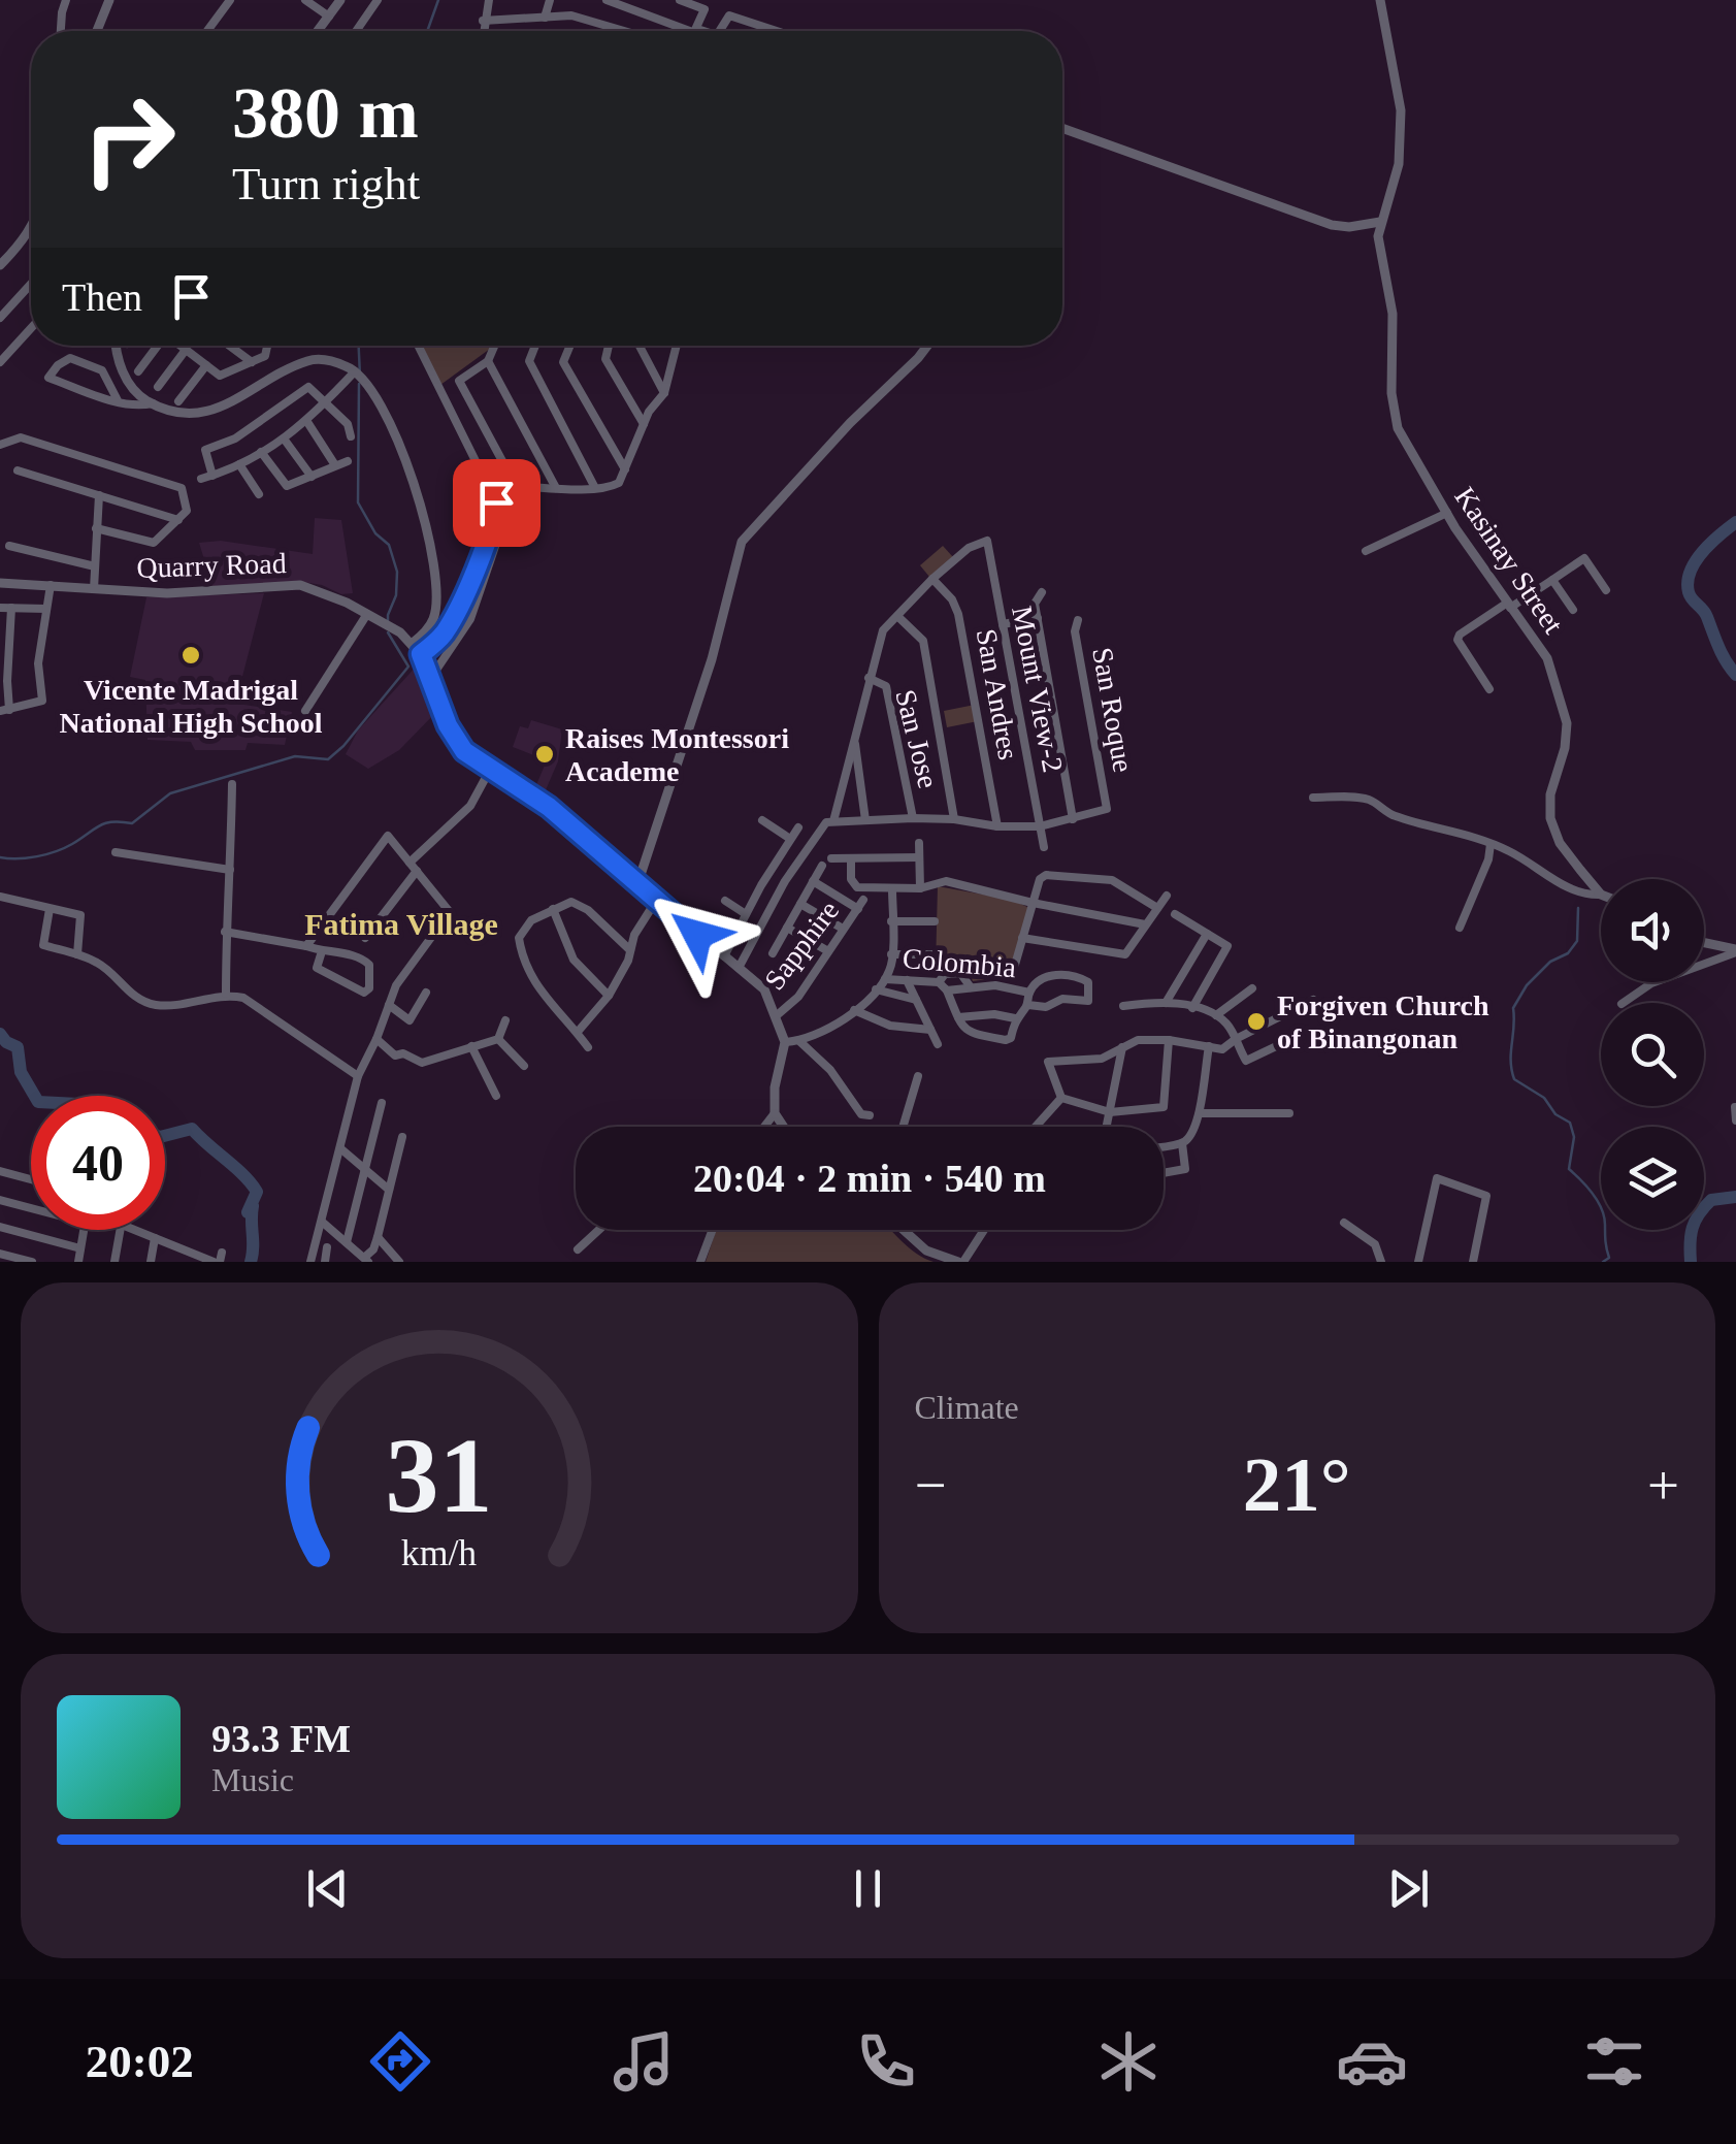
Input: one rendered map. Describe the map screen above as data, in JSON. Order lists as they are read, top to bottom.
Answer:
{
  "streets": {
    "street": [
      "Kasinay Street",
      "Quarry Road",
      "Mount View-2",
      "San Andres",
      "San Roque",
      "San Jose",
      "Sapphire",
      "Colombia"
    ]
  },
  "crossings": [
    ["Quarry Road", "Sapphire"],
    ["Mount View-2", "San Andres"]
  ],
  "districts": ["Fatima Village"],
  "places": ["Vicente Madrigal National High School", "Raises Montessori Academe", "Forgiven Church of Binangonan"],
  "page": {
    "turn": ["380 m", "Turn right"],
    "then": "Then",
    "limit": "40",
    "trip": "20:04 · 2 min · 540 m",
    "tile": "Climate",
    "heat": ["−", "21°", "+"],
    "song": ["93.3 FM", "Music"],
    "tabs": "20:02",
    "gauge": ["31", "km/h"]
  }
}
